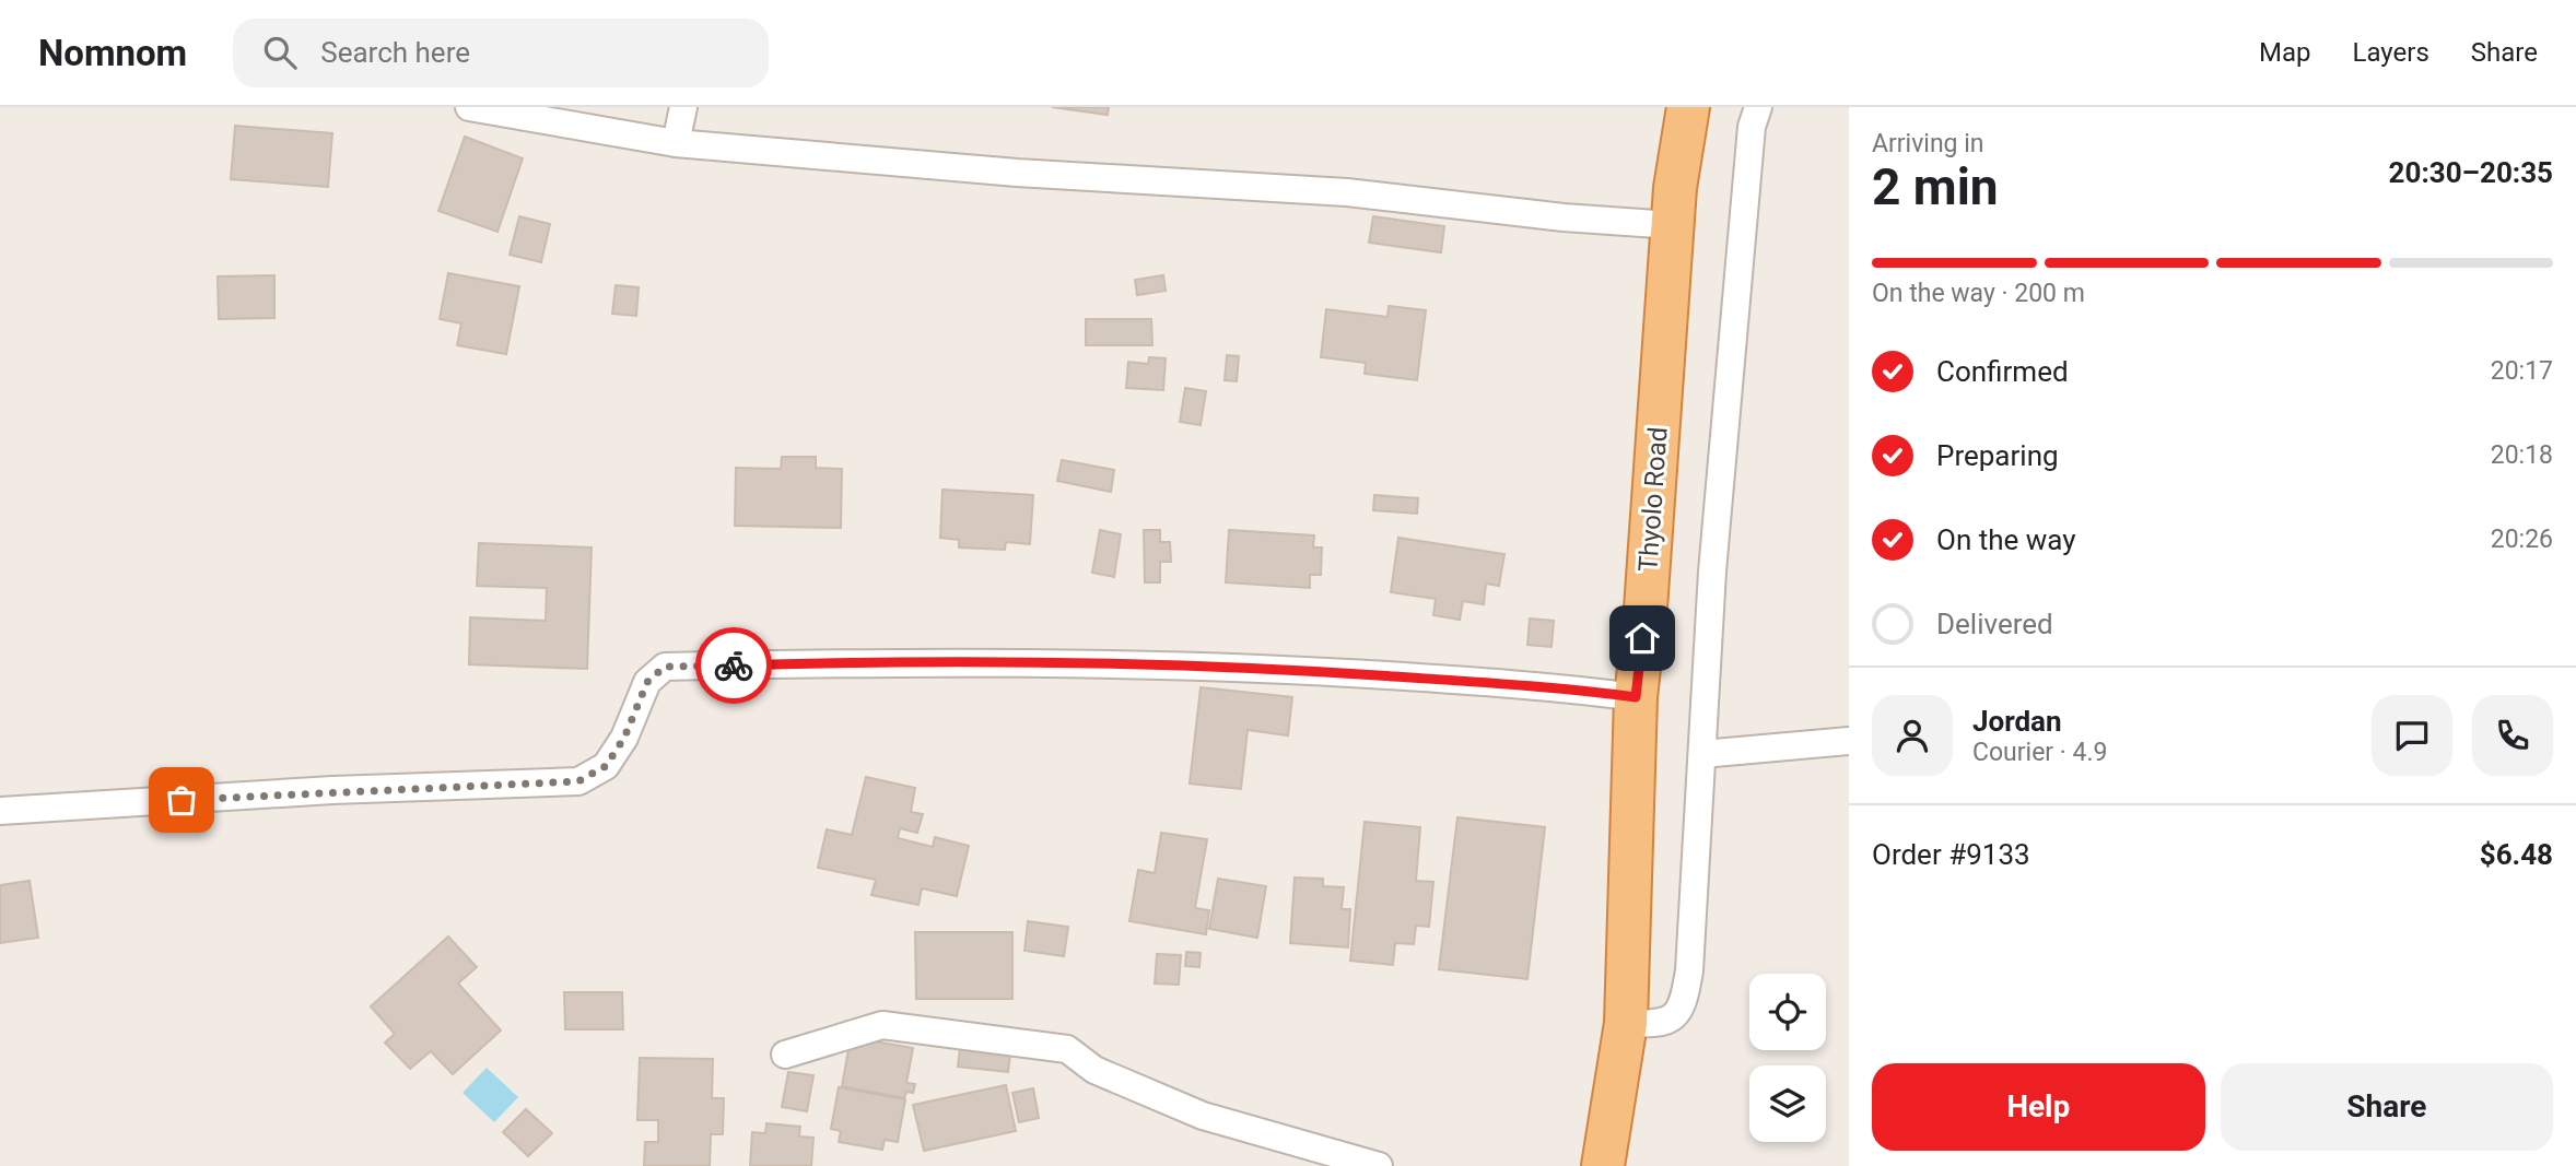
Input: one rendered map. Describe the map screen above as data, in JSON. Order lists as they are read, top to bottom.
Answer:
{
  "streets": {
    "highway": ["Thyolo Road"]
  },
  "page": {
    "header": "Nomnom",
    "search": "Search here",
    "nav": ["Map", "Layers", "Share"],
    "heading": ["2 min", "Arriving in", "20:30–20:35"],
    "panel": [
      "Jordan",
      "Courier · 4.9",
      "Order #9133",
      "$6.48"
    ],
    "bar": "On the way · 200 m",
    "list": [
      ["Confirmed", "20:17"],
      ["Preparing", "20:18"],
      ["On the way", "20:26"],
      "Delivered"
    ],
    "buttons": ["Help", "Share"]
  }
}
